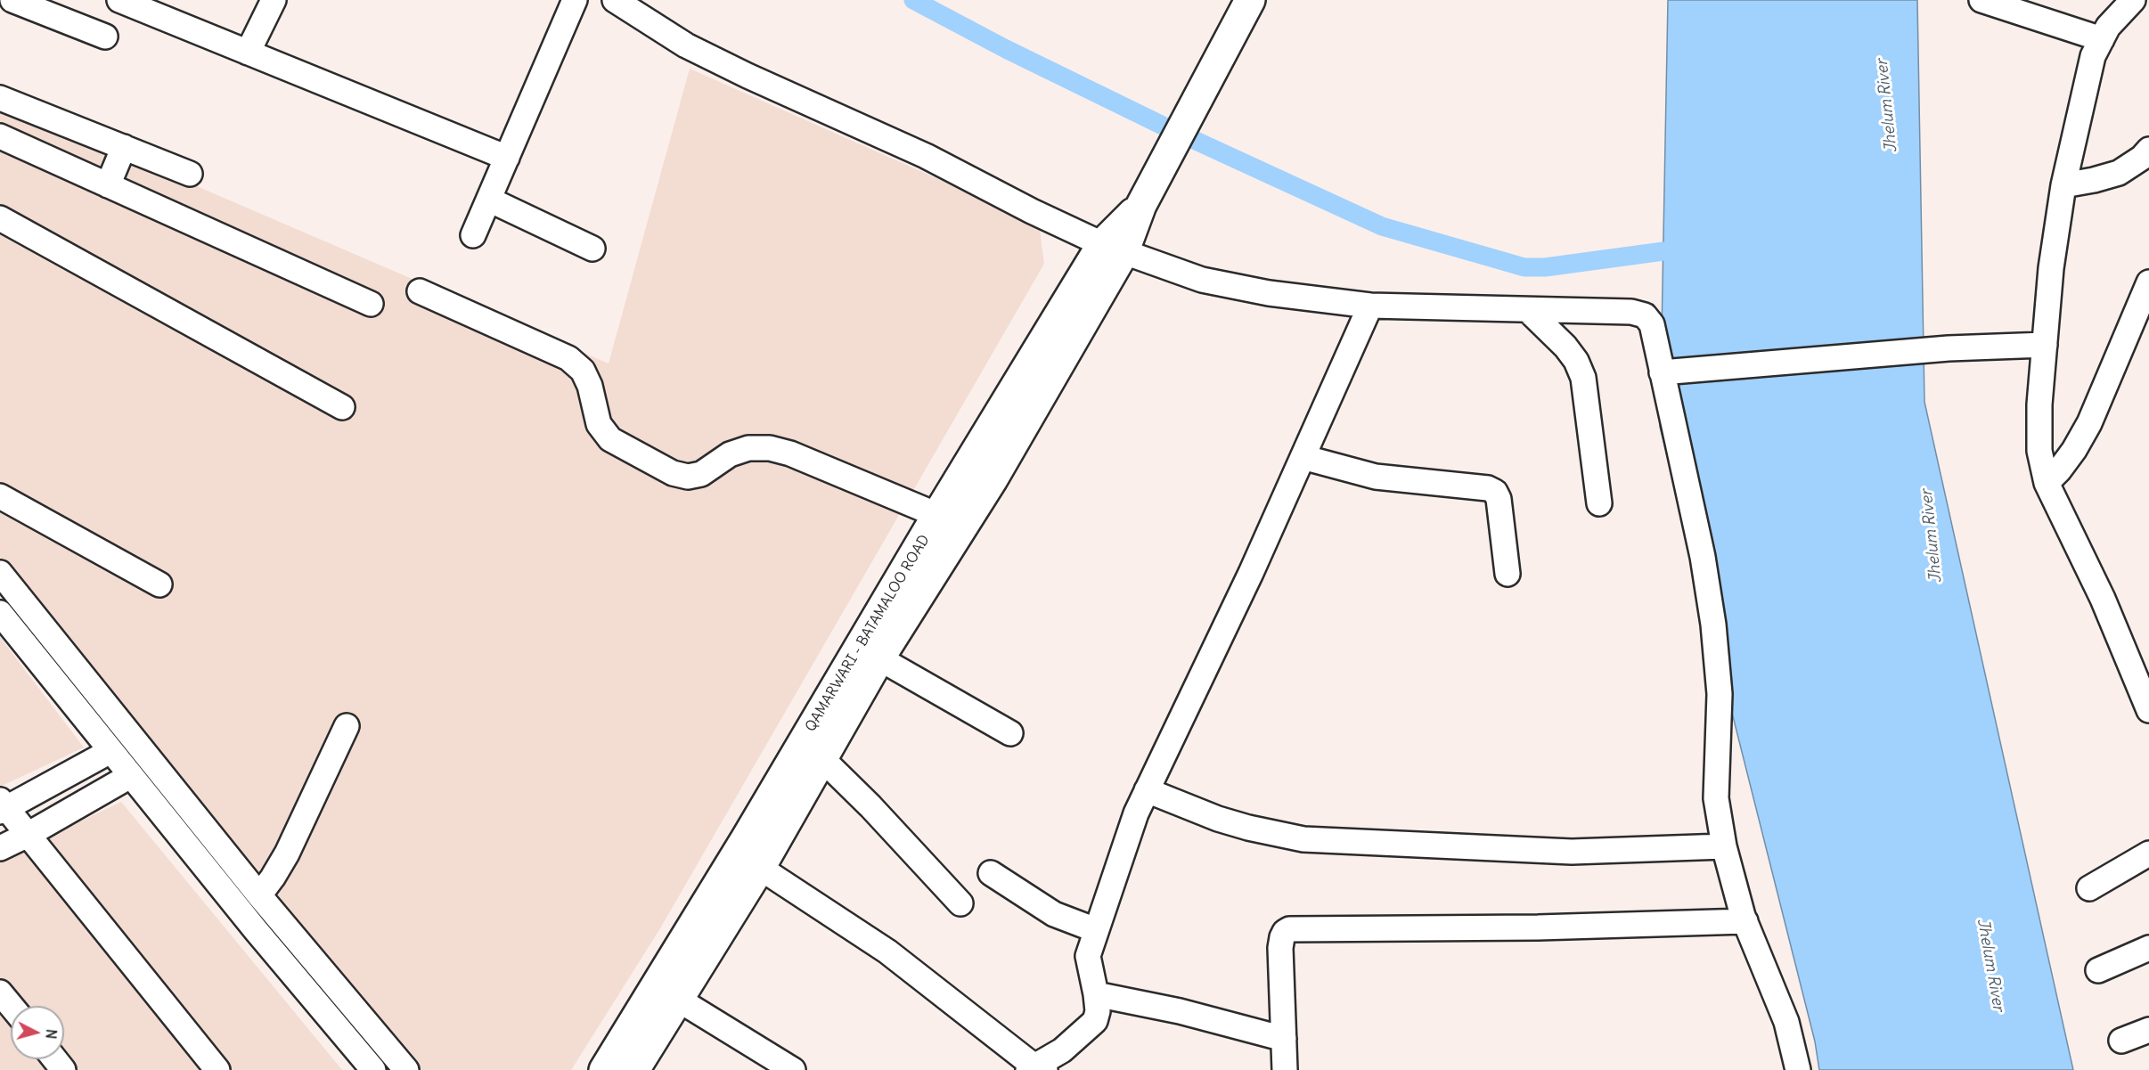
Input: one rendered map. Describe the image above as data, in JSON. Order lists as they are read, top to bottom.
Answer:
{
  "streets": {
    "main road": ["QAMARWARI - BATAMALOO ROAD"]
  },
  "water": ["Jhelum River"],
  "north": "right"
}
